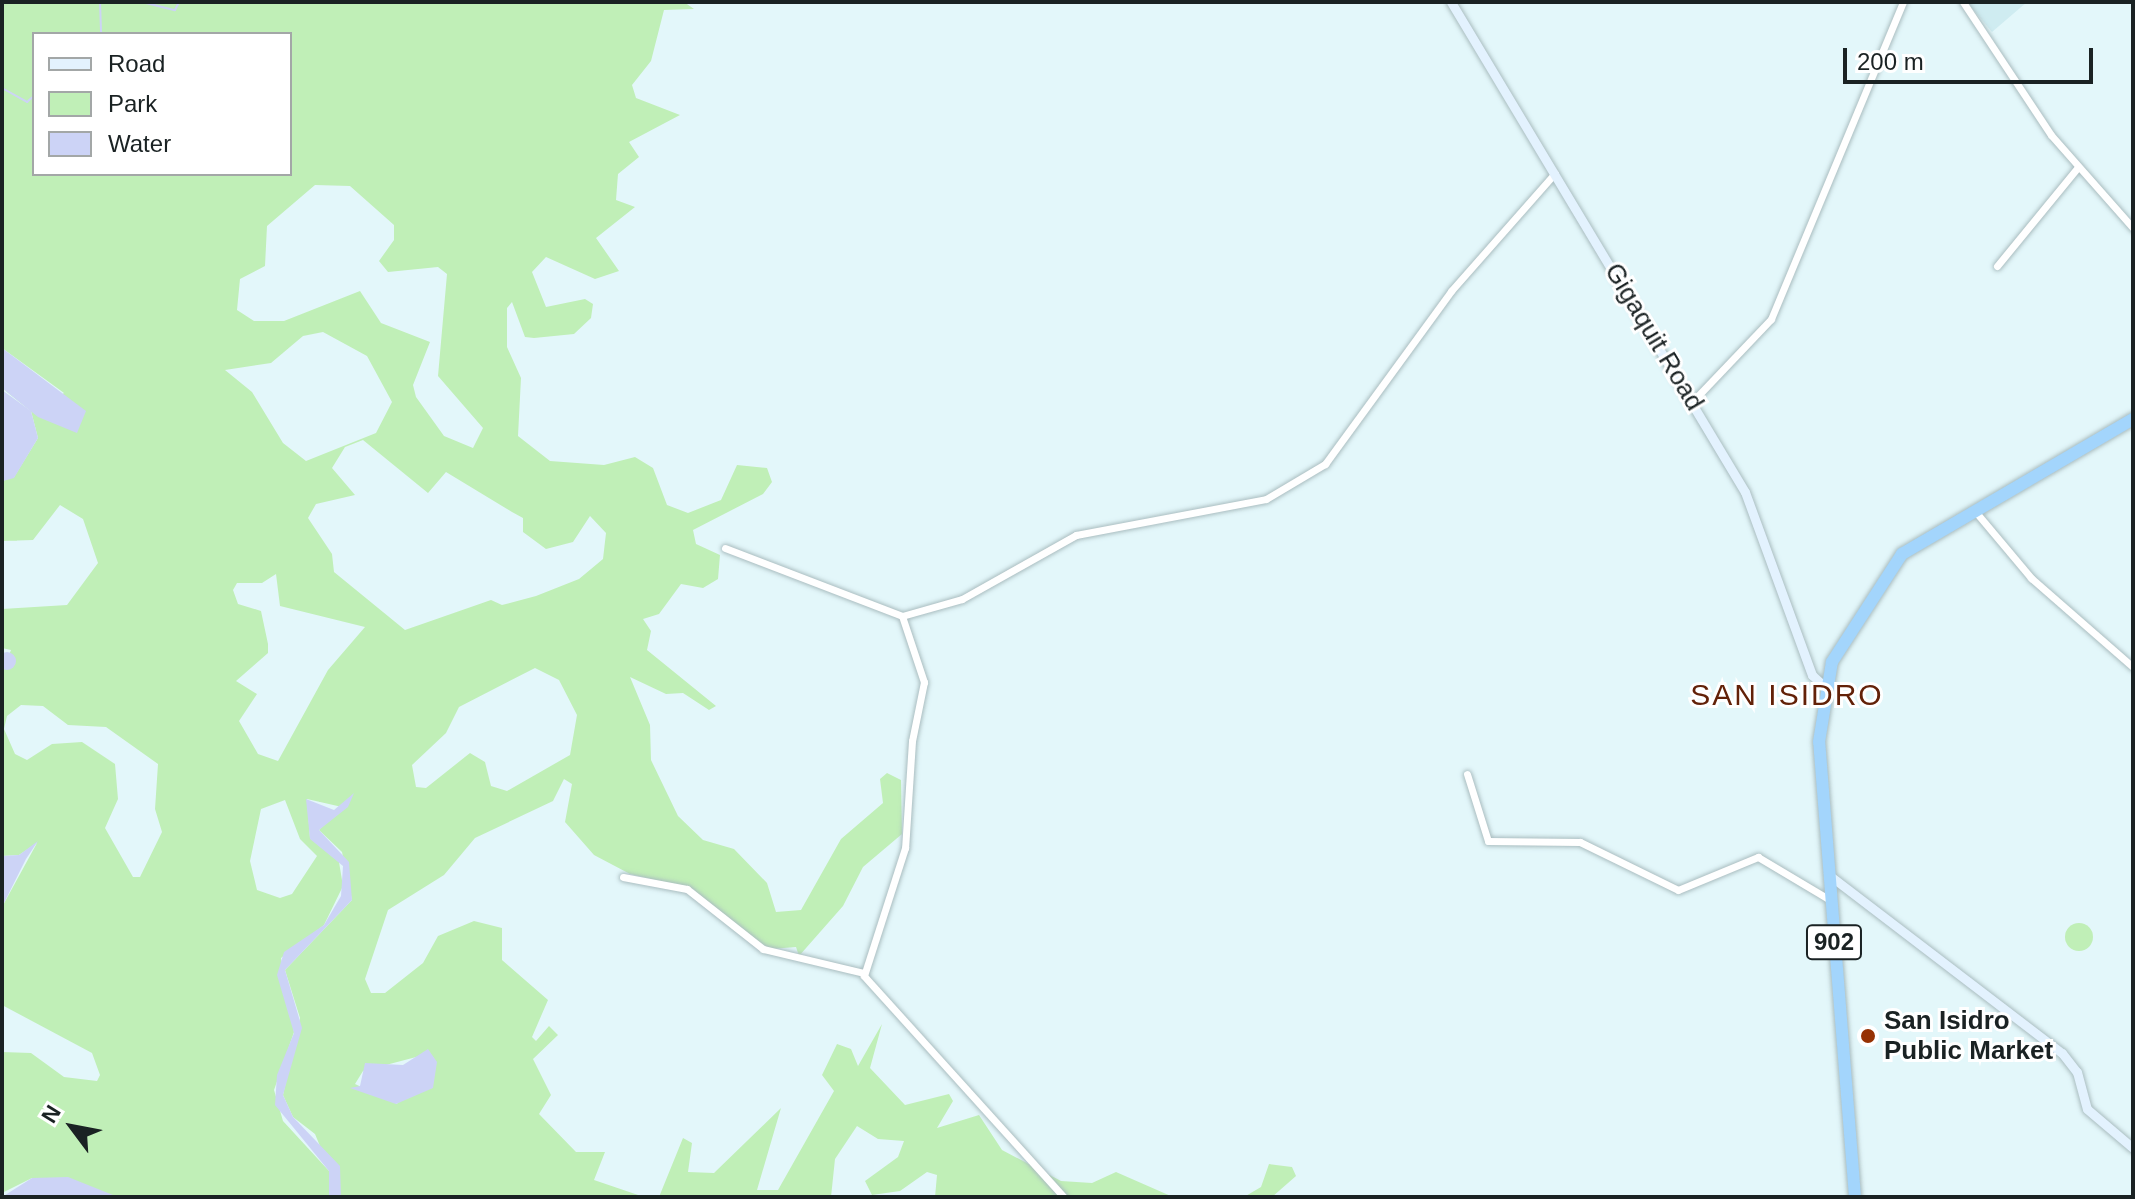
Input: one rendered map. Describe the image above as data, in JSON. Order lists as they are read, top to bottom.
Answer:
{
  "streets": {
    "highway": ["902"],
    "main road": ["Gigaquit Road"]
  },
  "crossings": [
    ["Gigaquit Road", "902"]
  ],
  "districts": ["SAN ISIDRO"],
  "places": ["San Isidro Public Market"],
  "legend": ["Road", "Park", "Water"],
  "scale_bar": "200 m",
  "north": "top left"
}
